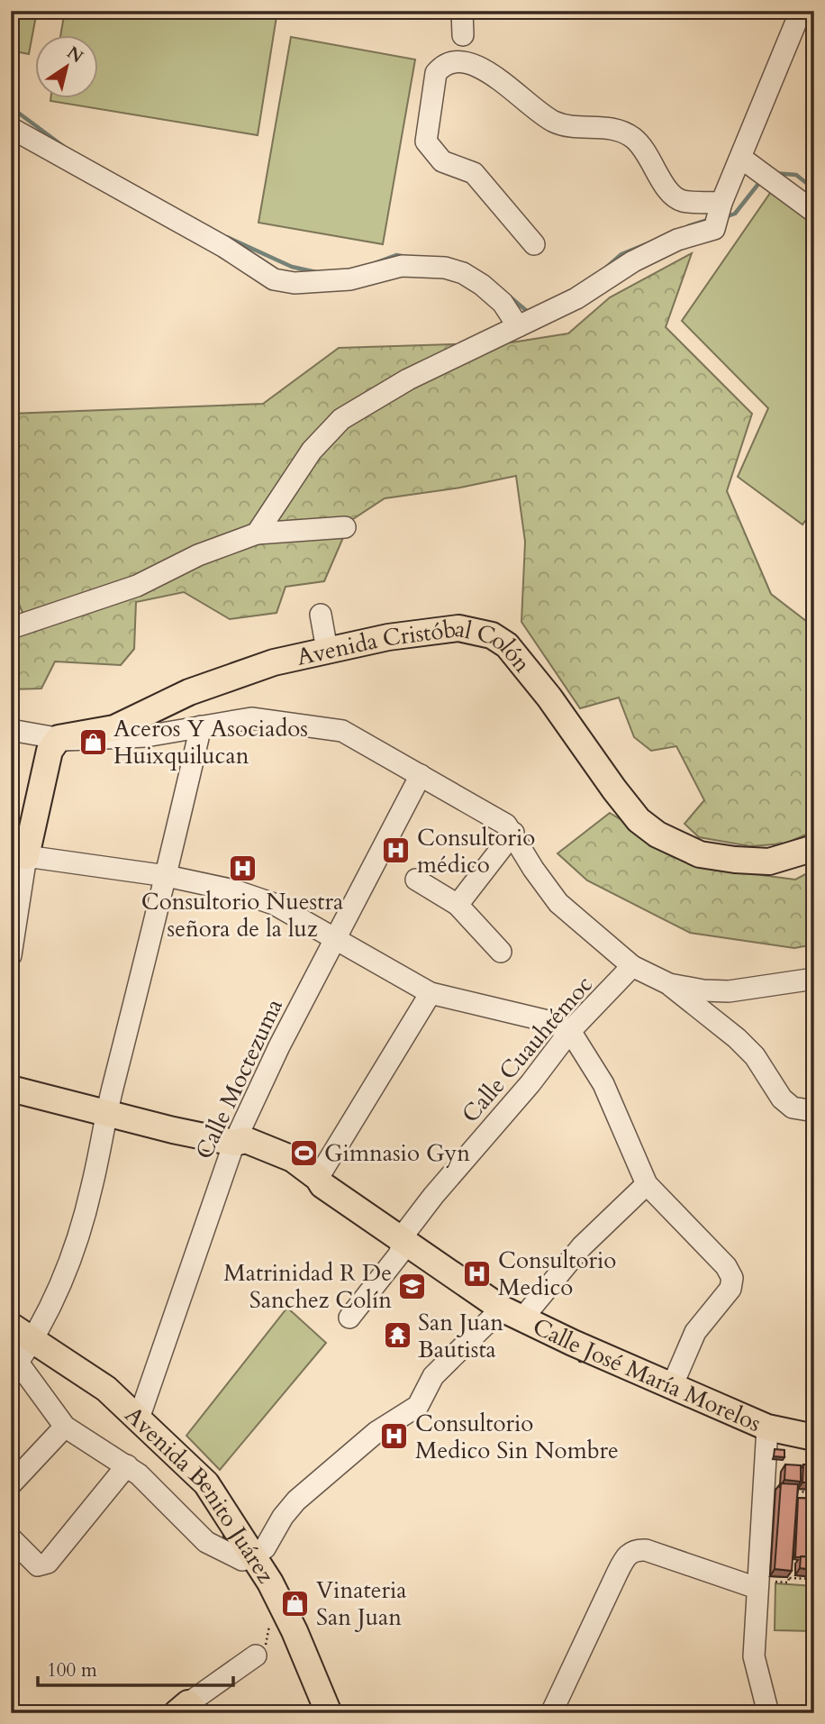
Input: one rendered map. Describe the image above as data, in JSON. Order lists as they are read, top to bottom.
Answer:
{
  "streets": {
    "main road": ["Avenida Cristóbal Colón", "Calle José María Morelos", "Avenida Benito Juárez"],
    "street": ["Calle Cuauhtémoc", "Calle Moctezuma"]
  },
  "crossings": [
    ["Calle Cuauhtémoc", "Calle José María Morelos"],
    ["Calle Moctezuma", "Calle José María Morelos"],
    ["Calle Moctezuma", "Avenida Benito Juárez"]
  ],
  "places": {
    "shop": ["Aceros Y Asociados Huixquilucan", "Vinateria San Juan"],
    "hospital": [
      "Consultorio médico",
      "Consultorio Nuestra señora de la luz",
      "Consultorio Medico",
      "Consultorio Medico Sin Nombre"
    ],
    "sports": ["Gimnasio Gyn"],
    "school or university": ["Matrinidad R De Sanchez Colín"],
    "temple": ["San Juan Bautista"]
  },
  "scale_bar": "100 m",
  "north": "top right"
}
